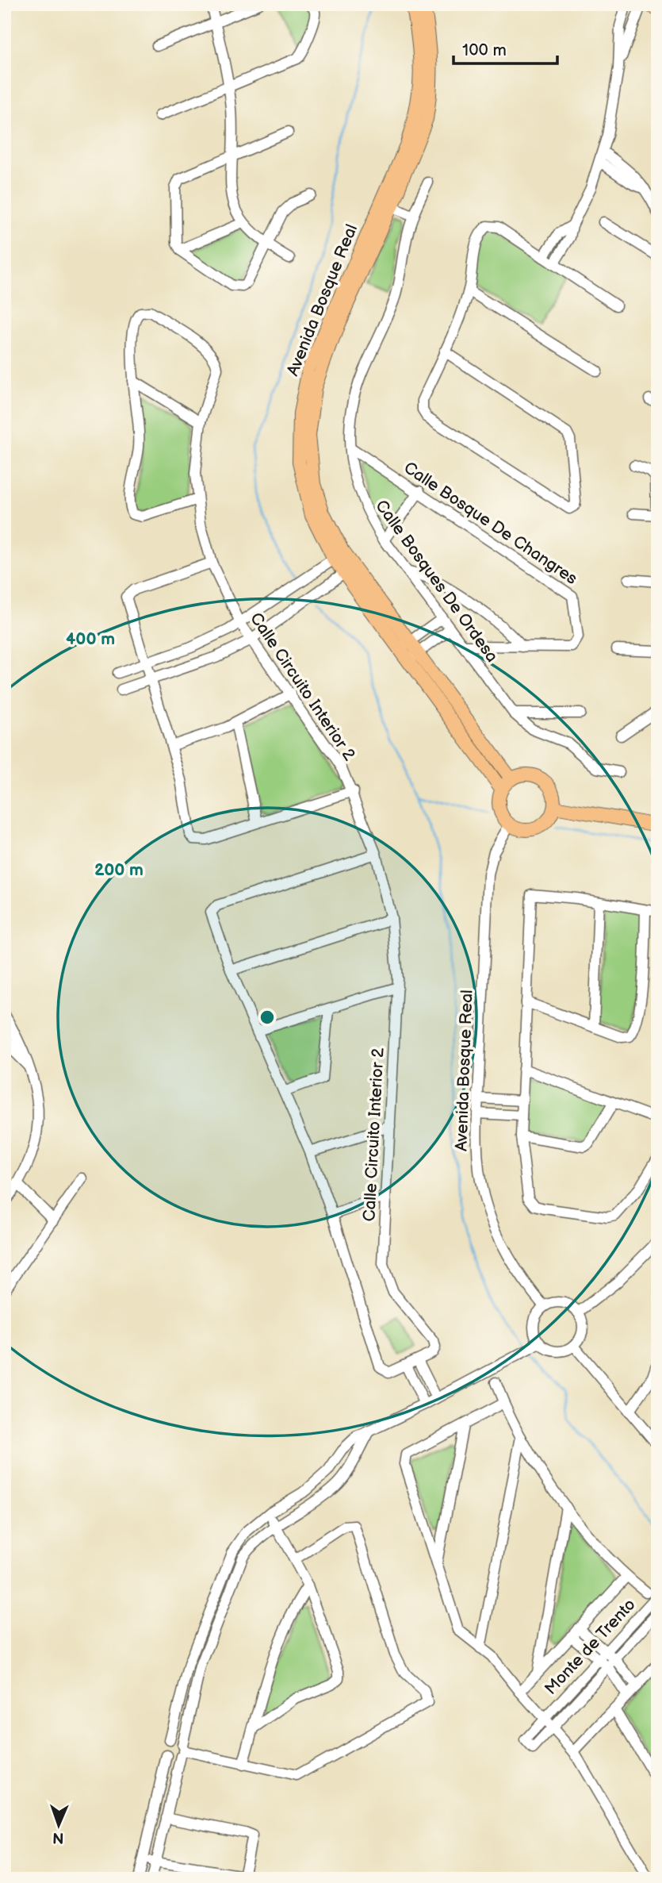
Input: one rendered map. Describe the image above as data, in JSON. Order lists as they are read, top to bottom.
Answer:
{
  "streets": {
    "main road": ["Avenida Bosque Real"],
    "street": [
      "Calle Bosque De Changres",
      "Calle Bosques De Ordesa",
      "Calle Circuito Interior 2",
      "Monte de Trento"
    ]
  },
  "crossings": [
    ["Calle Bosque De Changres", "Calle Bosques De Ordesa"]
  ],
  "scale_bar": "100 m",
  "north": "bottom",
  "rings": ["400 m", "200 m"]
}
